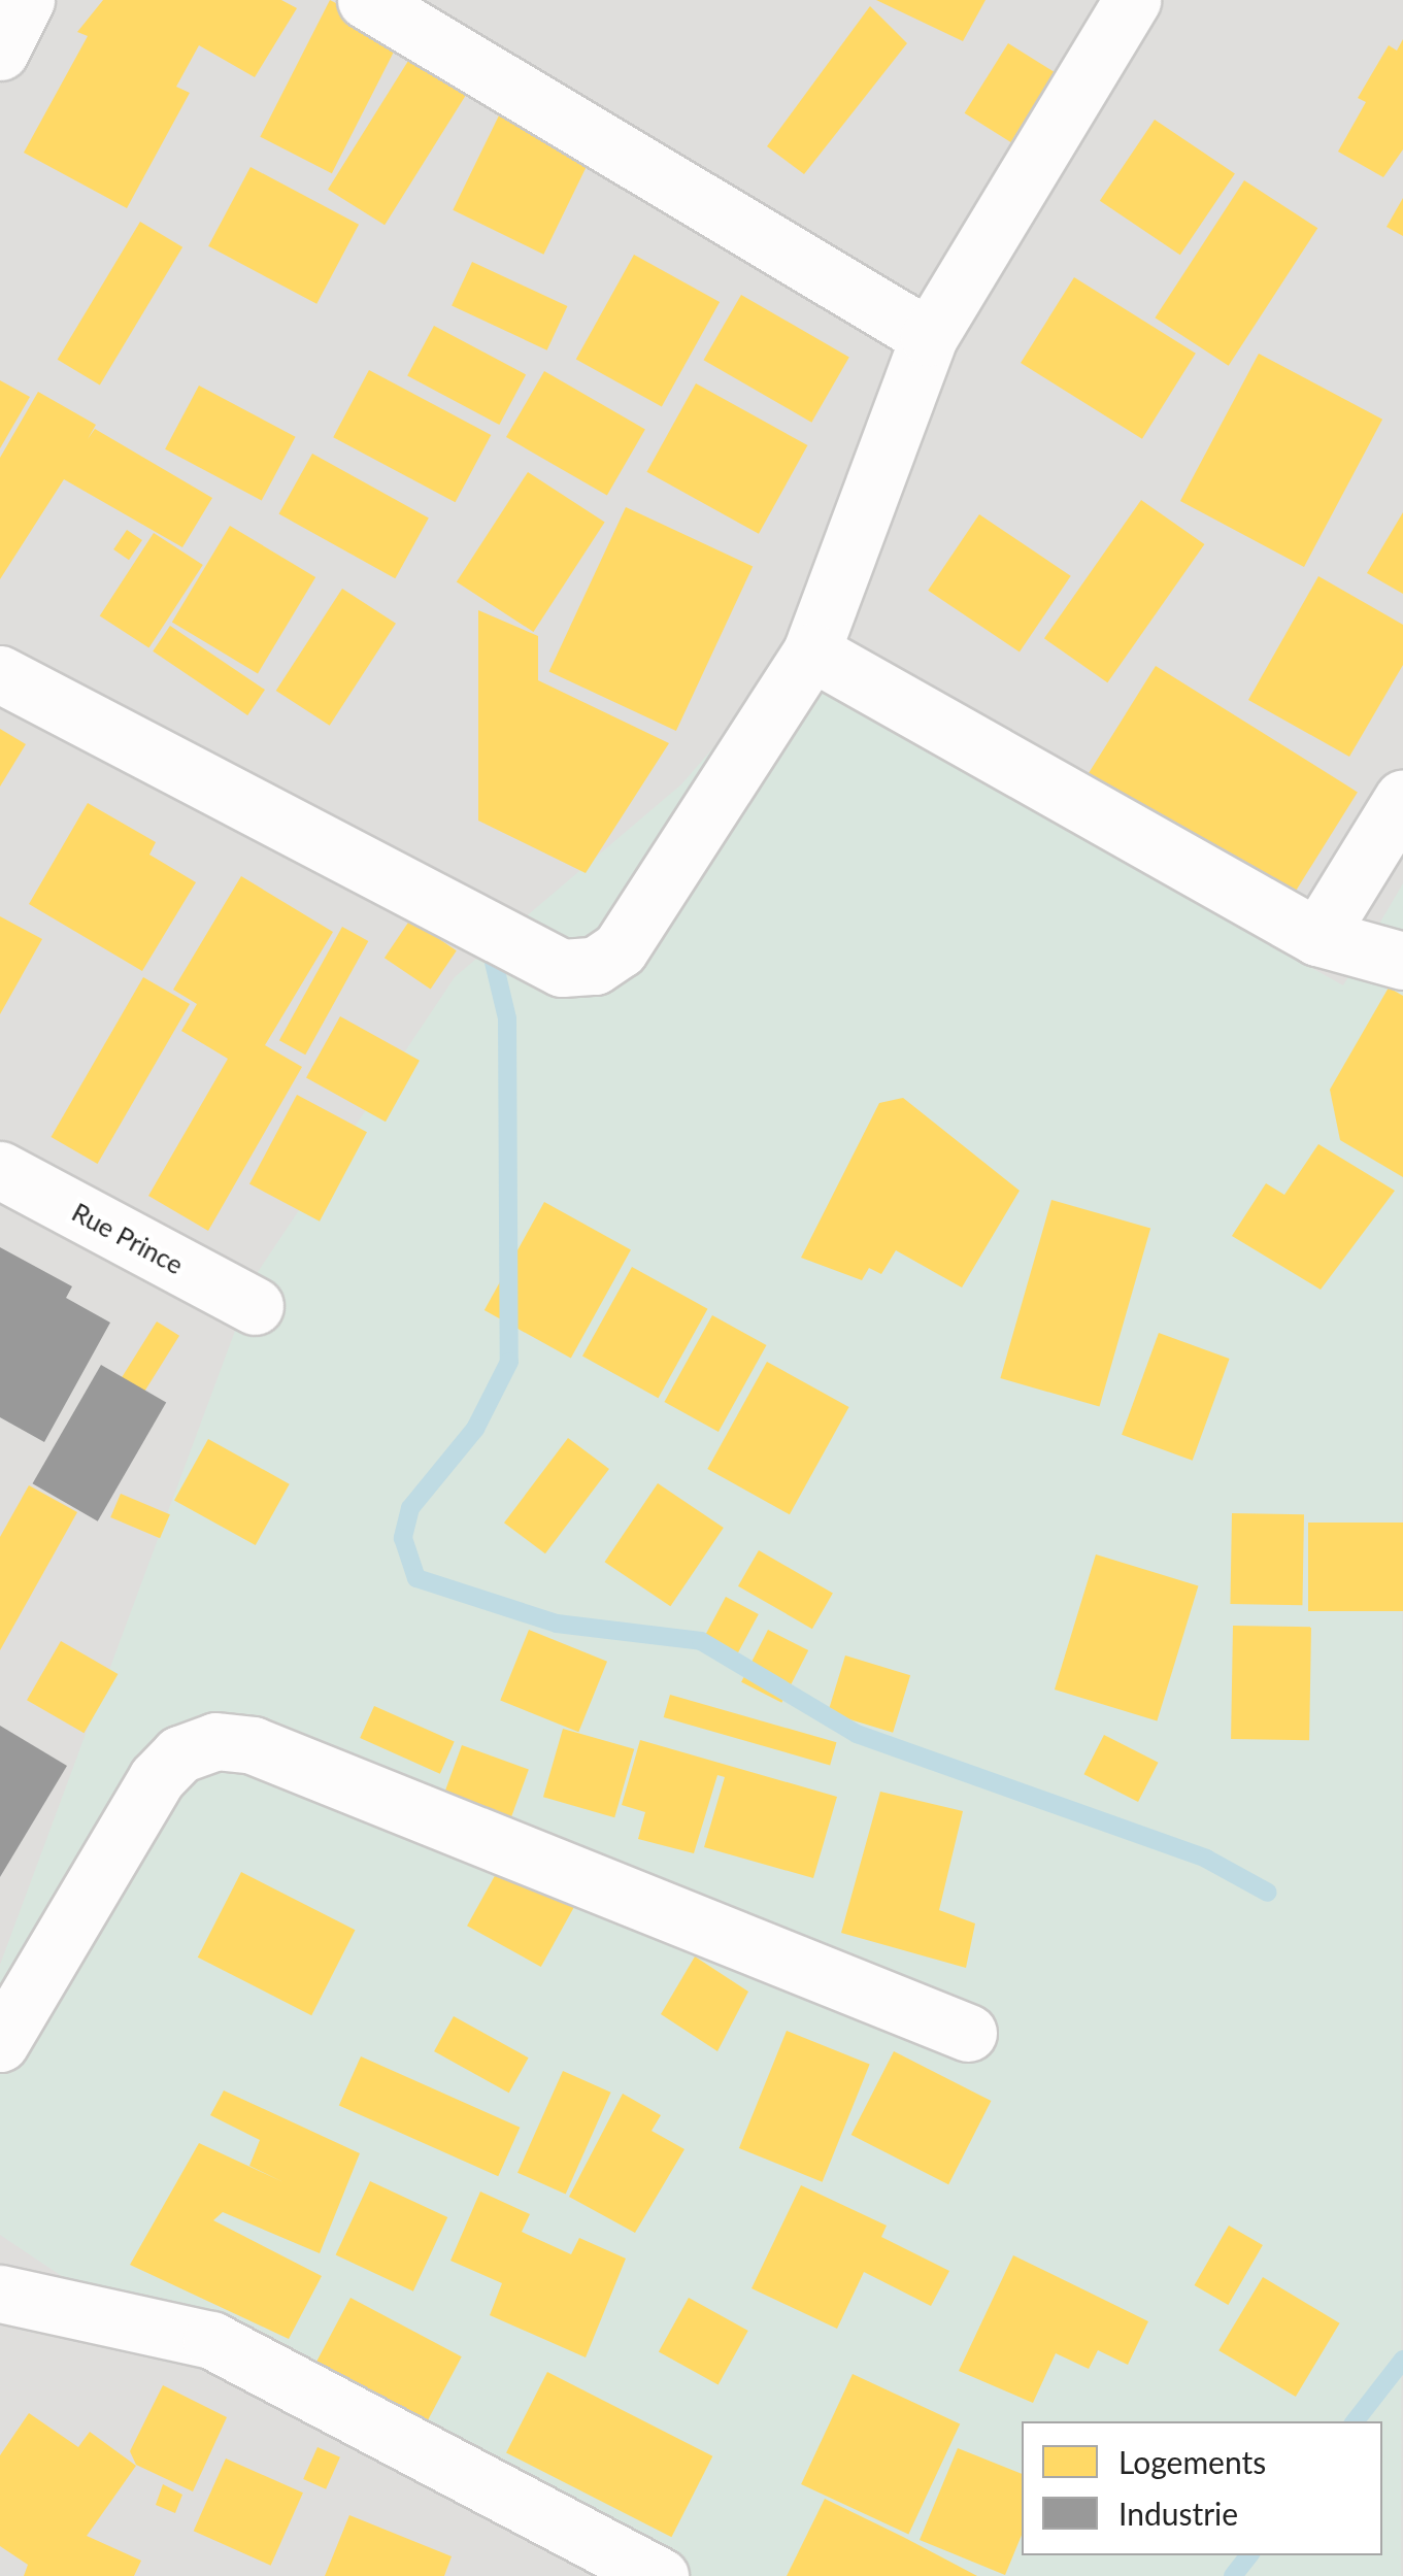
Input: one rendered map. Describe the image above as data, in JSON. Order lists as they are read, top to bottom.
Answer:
{
  "streets": {
    "street": ["Rue Prince"]
  },
  "legend": ["Logements", "Industrie"]
}
